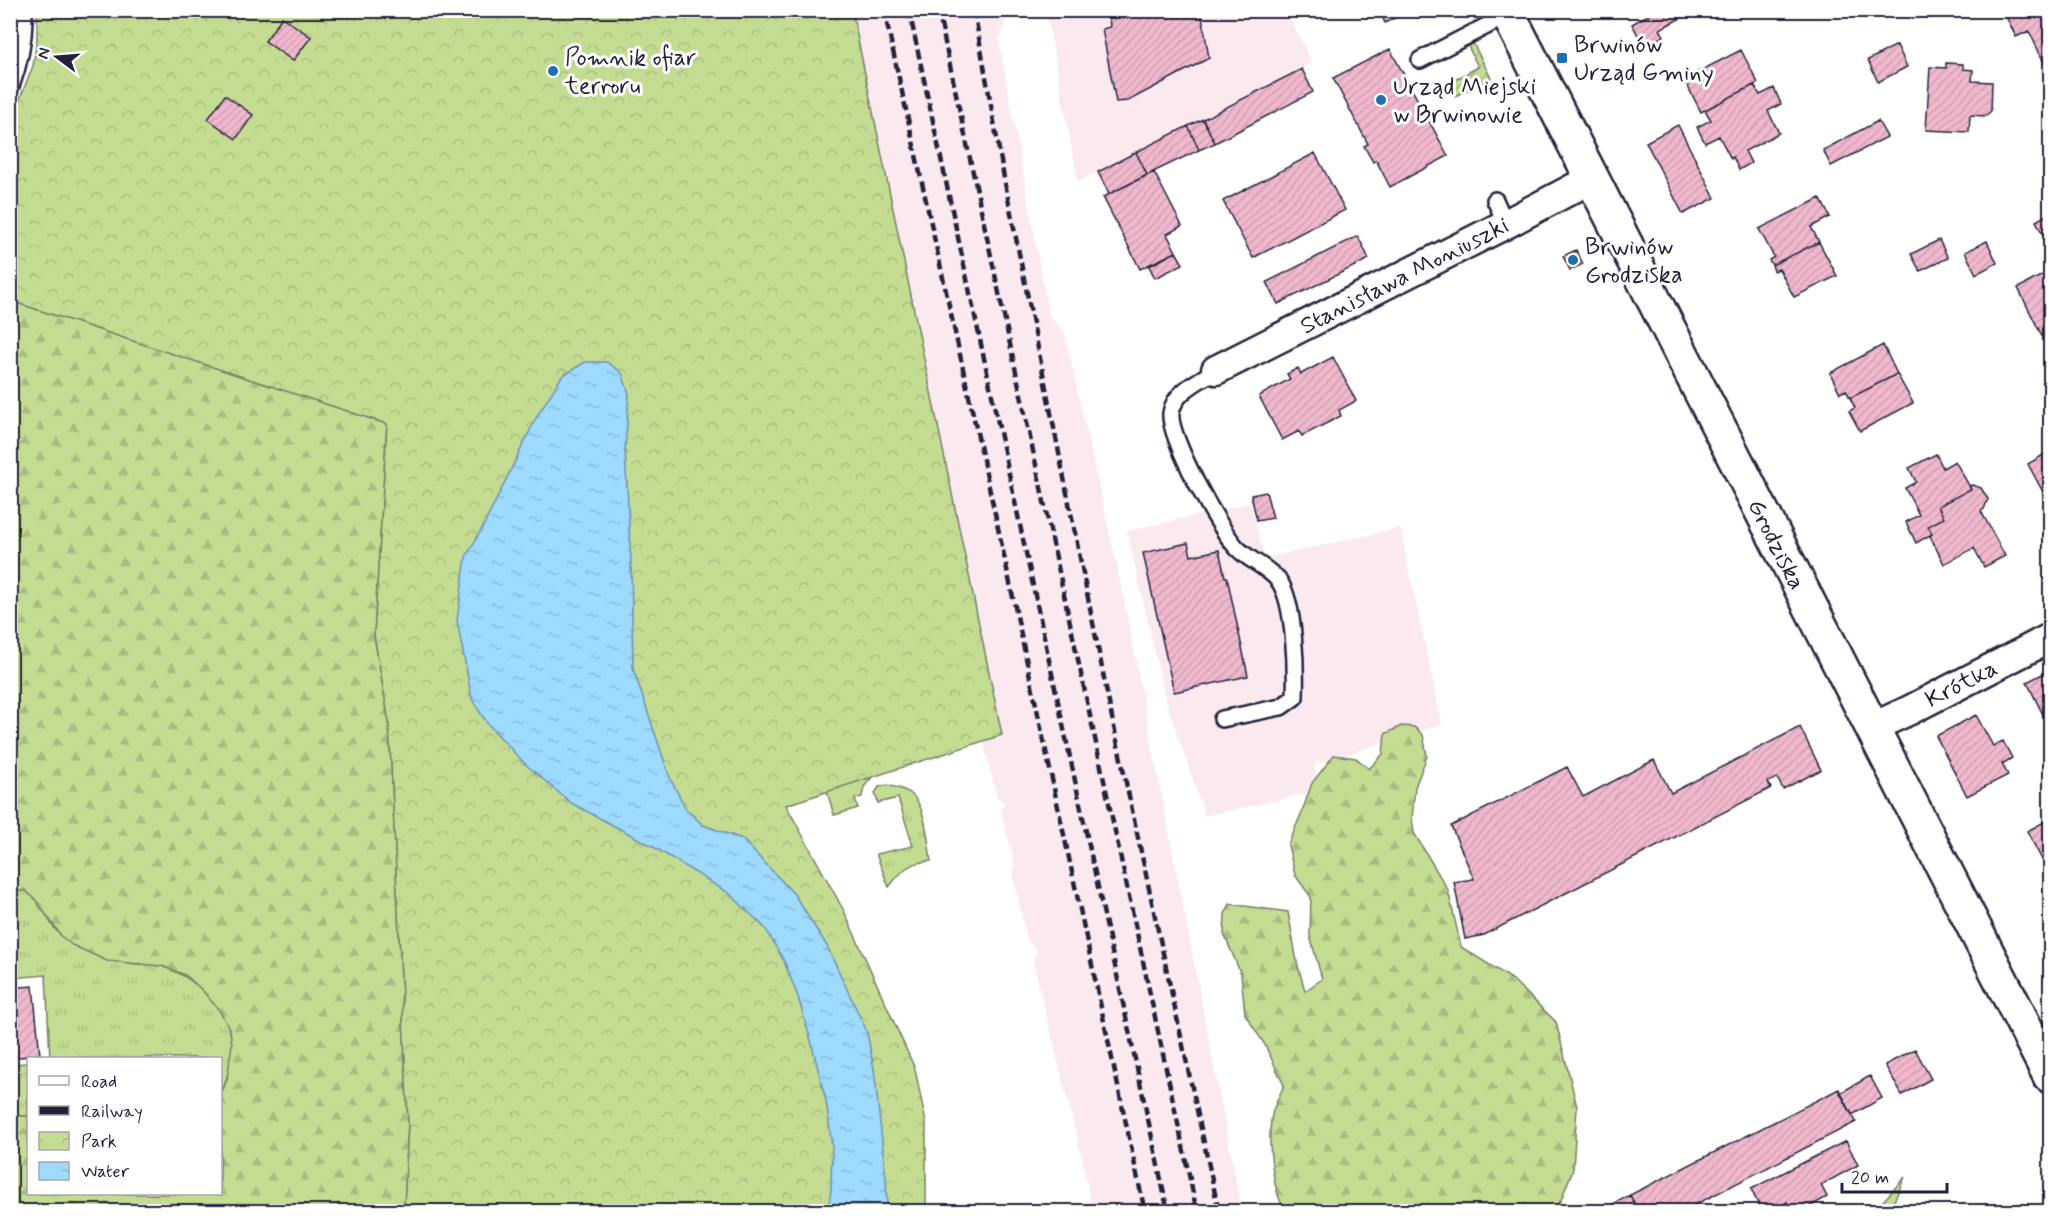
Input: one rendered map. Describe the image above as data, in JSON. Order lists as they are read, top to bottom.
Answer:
{
  "streets": {
    "street": ["Stanisława Moniuszki", "Grodziska", "Krótka"]
  },
  "crossings": [
    ["Stanisława Moniuszki", "Grodziska"],
    ["Grodziska", "Krótka"]
  ],
  "places": {
    "transit": ["Brwinów Urząd Gminy"],
    "other": ["Pomnik ofiar terroru", "Urząd Miejski w Brwinowie", "Brwinów Grodziska"]
  },
  "legend": [
    "Road",
    "Railway",
    "Park",
    "Water"
  ],
  "scale_bar": "20 m",
  "north": "left"
}
